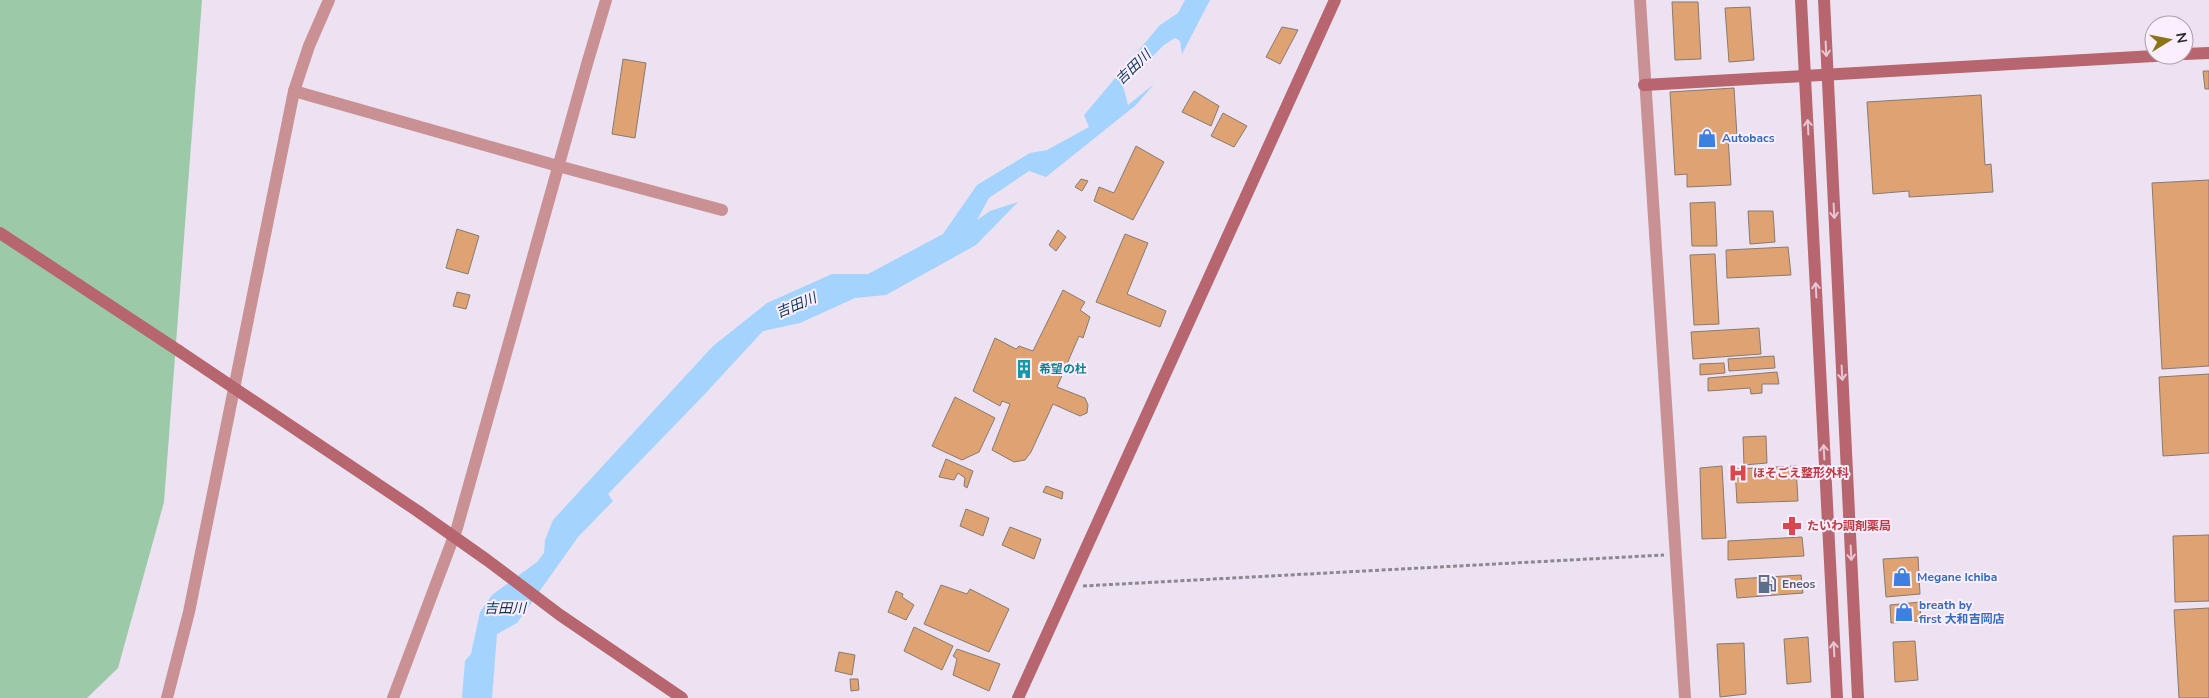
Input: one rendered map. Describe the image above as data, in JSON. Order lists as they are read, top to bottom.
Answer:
{
  "water": ["吉田川"],
  "places": {
    "shop": ["Autobacs", "Megane Ichiba", "breath by first 大和吉岡店"],
    "building": ["希望の杜"],
    "hospital": ["ほそごえ整形外科"],
    "pharmacy": ["たいわ調剤薬局"],
    "fuel station": ["Eneos"]
  },
  "north": "right"
}
